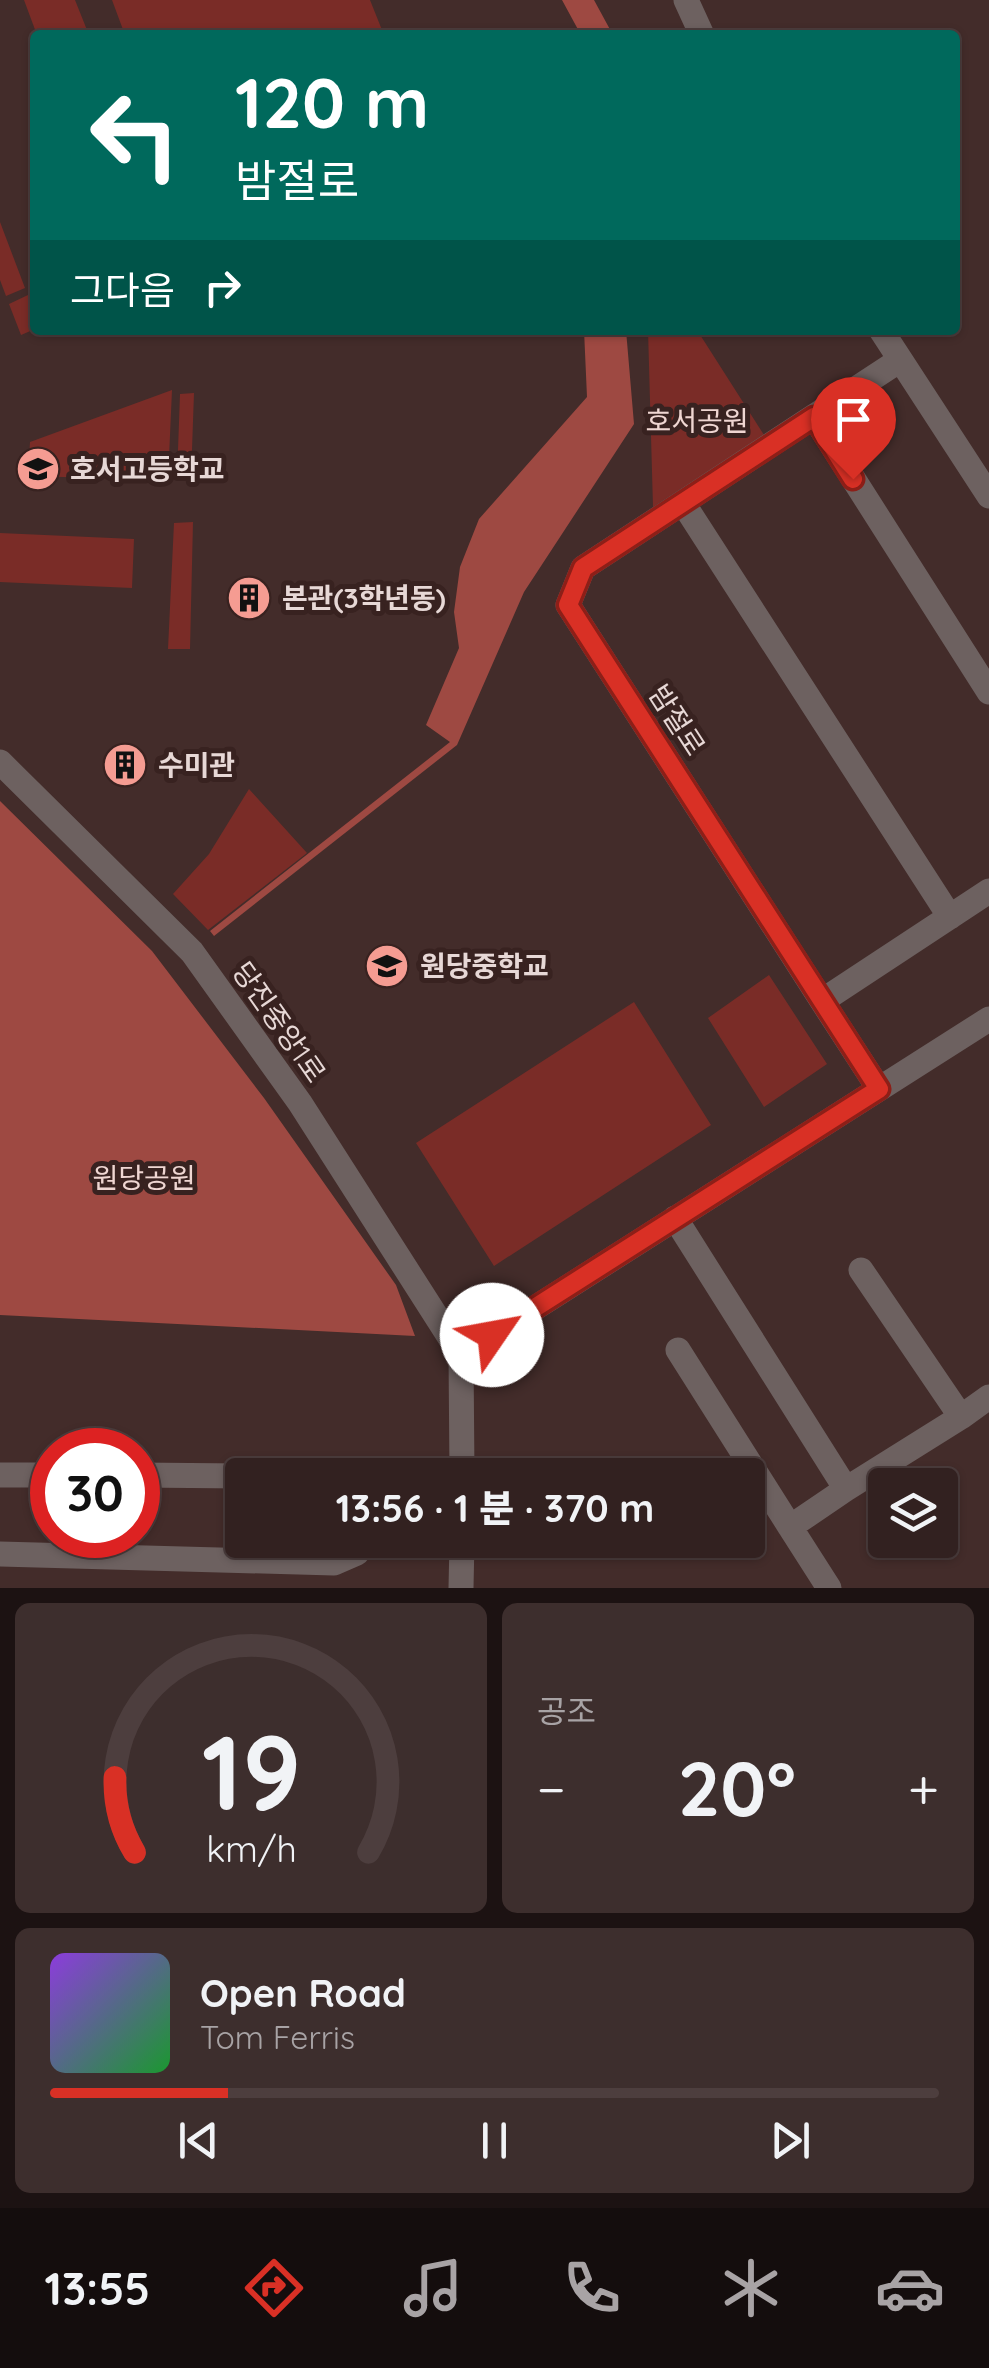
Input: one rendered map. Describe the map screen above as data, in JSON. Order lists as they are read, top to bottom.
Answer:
{
  "streets": {
    "street": ["밤절로", "당진중앙1로"]
  },
  "parks": ["호서공원", "원당공원"],
  "places": {
    "school or university": ["호서고등학교", "원당중학교"],
    "building": ["본관(3학년동)", "수미관"]
  },
  "page": {
    "turn": ["120 m", "밤절로"],
    "then": "그다음",
    "limit": "30",
    "trip": "13:56 · 1 분 · 370 m",
    "tile": "공조",
    "heat": ["−", "20°", "+"],
    "song": ["Open Road", "Tom Ferris"],
    "tabs": "13:55",
    "gauge": ["19", "km/h"]
  }
}
